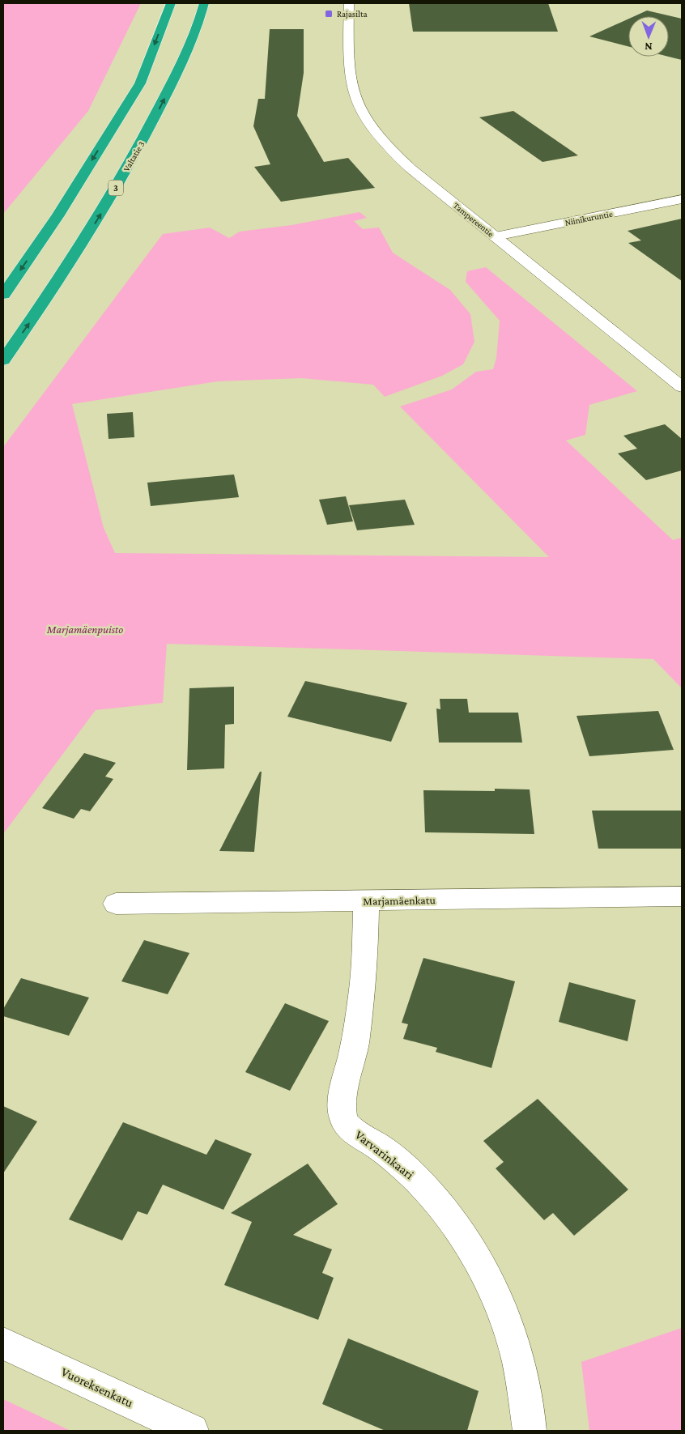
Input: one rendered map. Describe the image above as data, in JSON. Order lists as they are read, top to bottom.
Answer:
{
  "streets": {
    "highway": ["Valtatie 3", "3"],
    "main road": [
      "Niinikuruntie",
      "Tampereentie",
      "Marjamäenkatu",
      "Varvarinkaari",
      "Vuoreksenkatu"
    ]
  },
  "crossings": [
    ["Niinikuruntie", "Tampereentie"],
    ["Marjamäenkatu", "Varvarinkaari"]
  ],
  "parks": ["Marjamäenpuisto"],
  "places": {
    "transit": ["Rajasilta"]
  },
  "north": "bottom"
}
